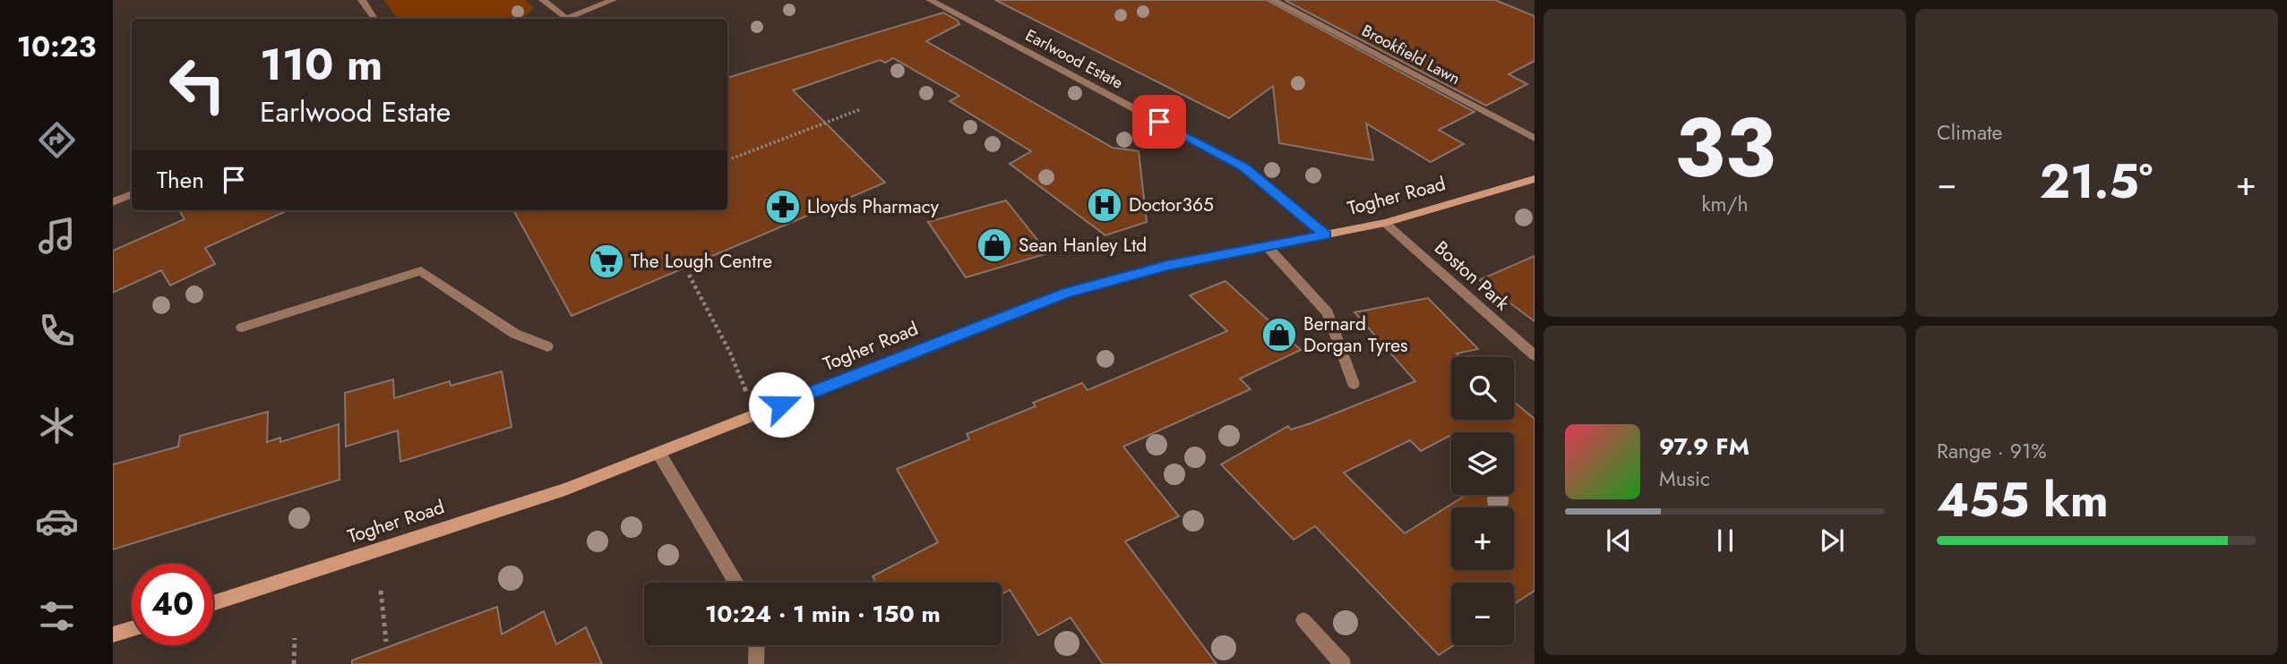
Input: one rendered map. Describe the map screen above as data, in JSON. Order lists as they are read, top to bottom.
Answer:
{
  "streets": {
    "street": [
      "Brookfield Lawn",
      "Earlwood Estate",
      "Togher Road",
      "Boston Park"
    ]
  },
  "crossings": [
    ["Earlwood Estate", "Togher Road"],
    ["Togher Road", "Boston Park"]
  ],
  "places": {
    "hospital": ["Doctor365"],
    "pharmacy": ["Lloyds Pharmacy"],
    "shop": ["Sean Hanley Ltd", "Bernard Dorgan Tyres"],
    "supermarket": ["The Lough Centre"]
  },
  "page": {
    "tabs": "10:23",
    "tile": [
      ["33", "km/h"],
      "Climate",
      ["Range · 91%", "455 km"]
    ],
    "turn": ["110 m", "Earlwood Estate"],
    "then": "Then",
    "heat": ["−", "21.5°", "+"],
    "map_buttons": ["+", "−"],
    "song": ["97.9 FM", "Music"],
    "limit": "40",
    "trip": "10:24 · 1 min · 150 m"
  }
}
